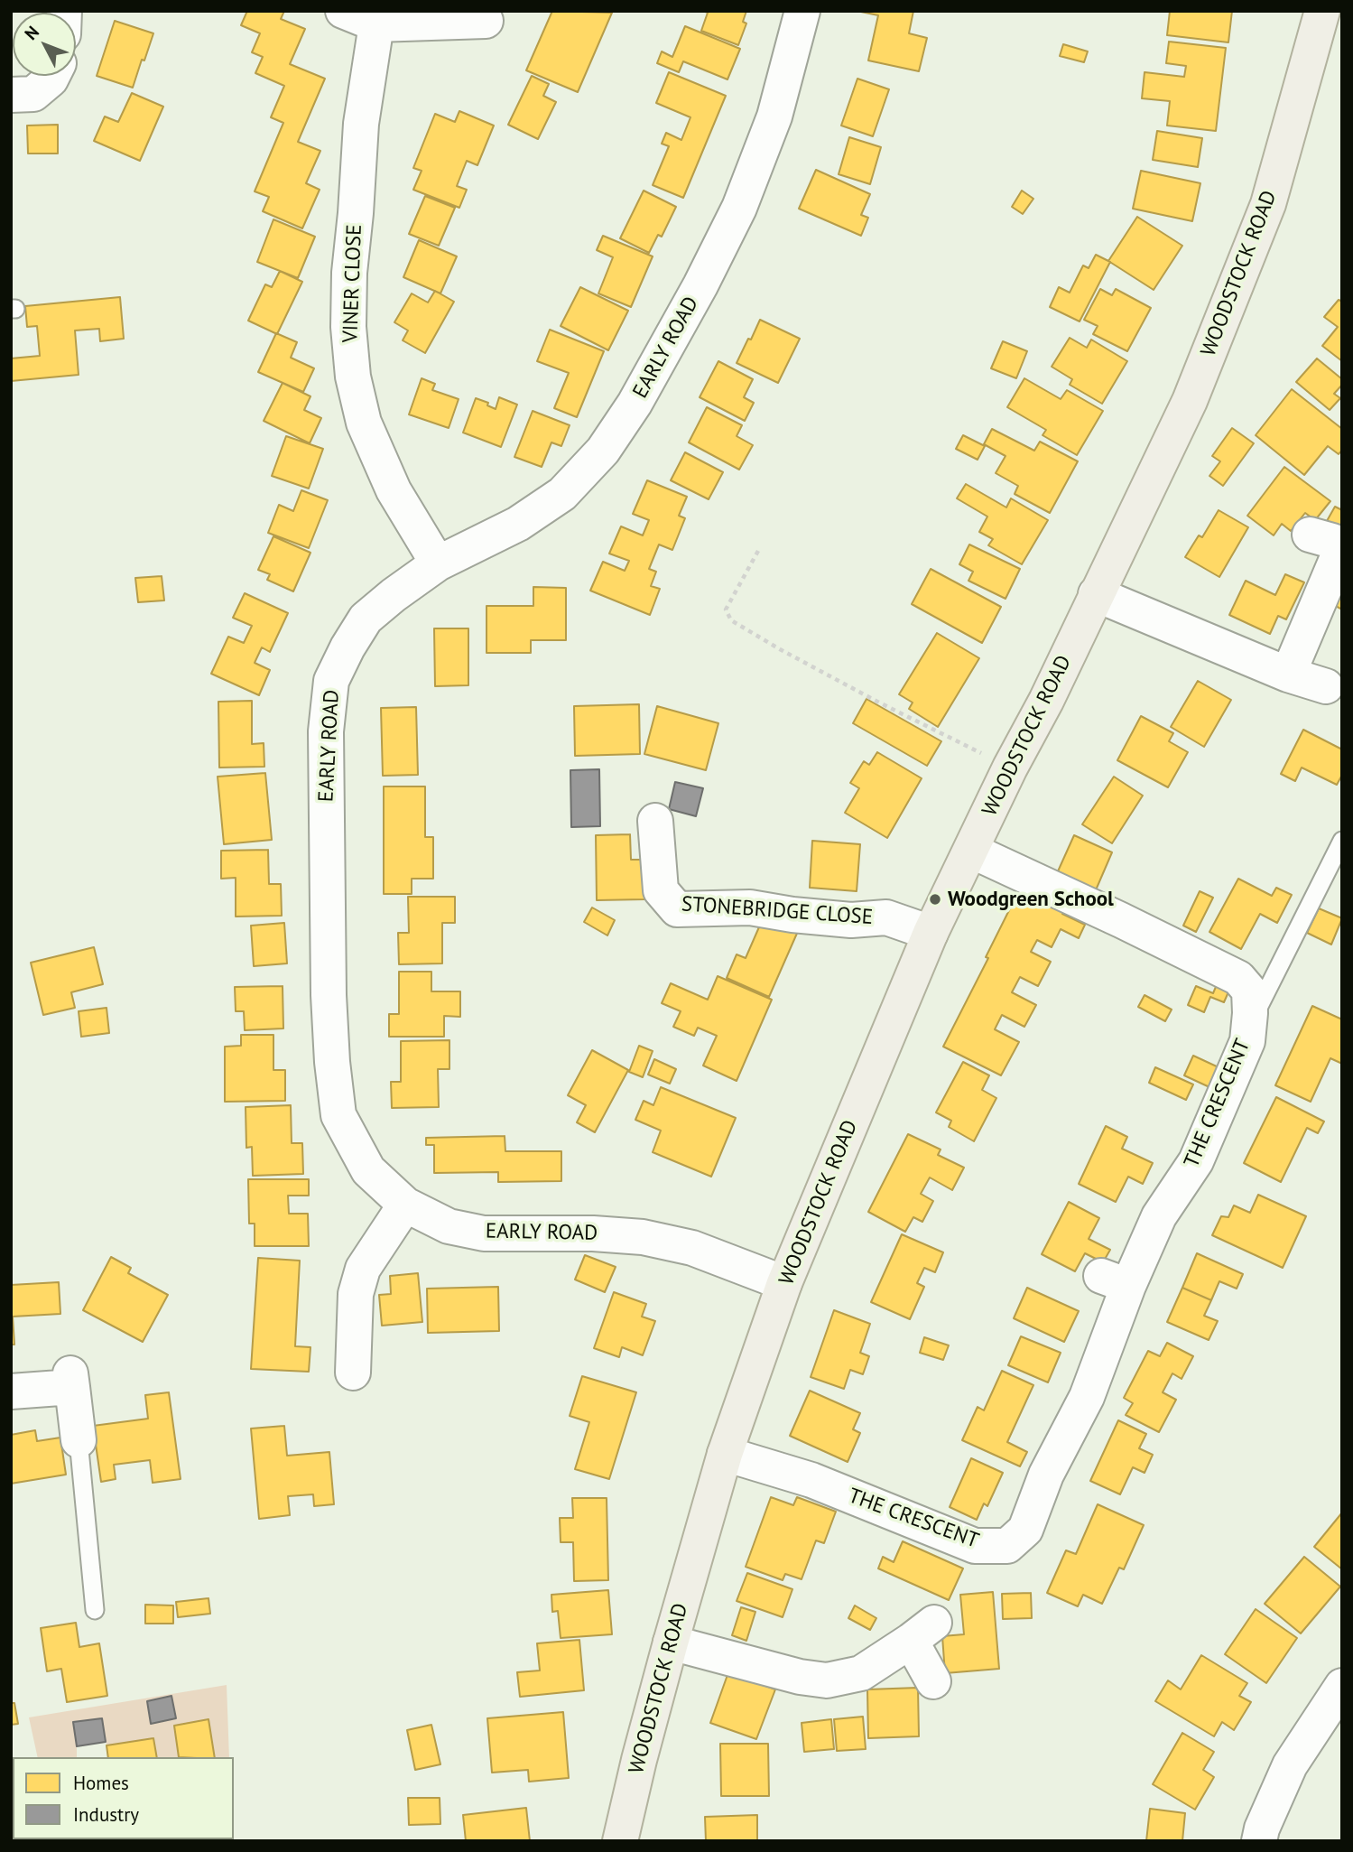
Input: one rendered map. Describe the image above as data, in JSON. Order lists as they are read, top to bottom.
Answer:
{
  "streets": {
    "main road": ["WOODSTOCK ROAD"],
    "street": [
      "VINER CLOSE",
      "EARLY ROAD",
      "STONEBRIDGE CLOSE",
      "THE CRESCENT"
    ]
  },
  "crossings": [
    ["WOODSTOCK ROAD", "EARLY ROAD"],
    ["WOODSTOCK ROAD", "STONEBRIDGE CLOSE"],
    ["WOODSTOCK ROAD", "THE CRESCENT"],
    ["VINER CLOSE", "EARLY ROAD"]
  ],
  "places": ["Woodgreen School"],
  "legend": ["Homes", "Industry"],
  "north": "top left"
}
